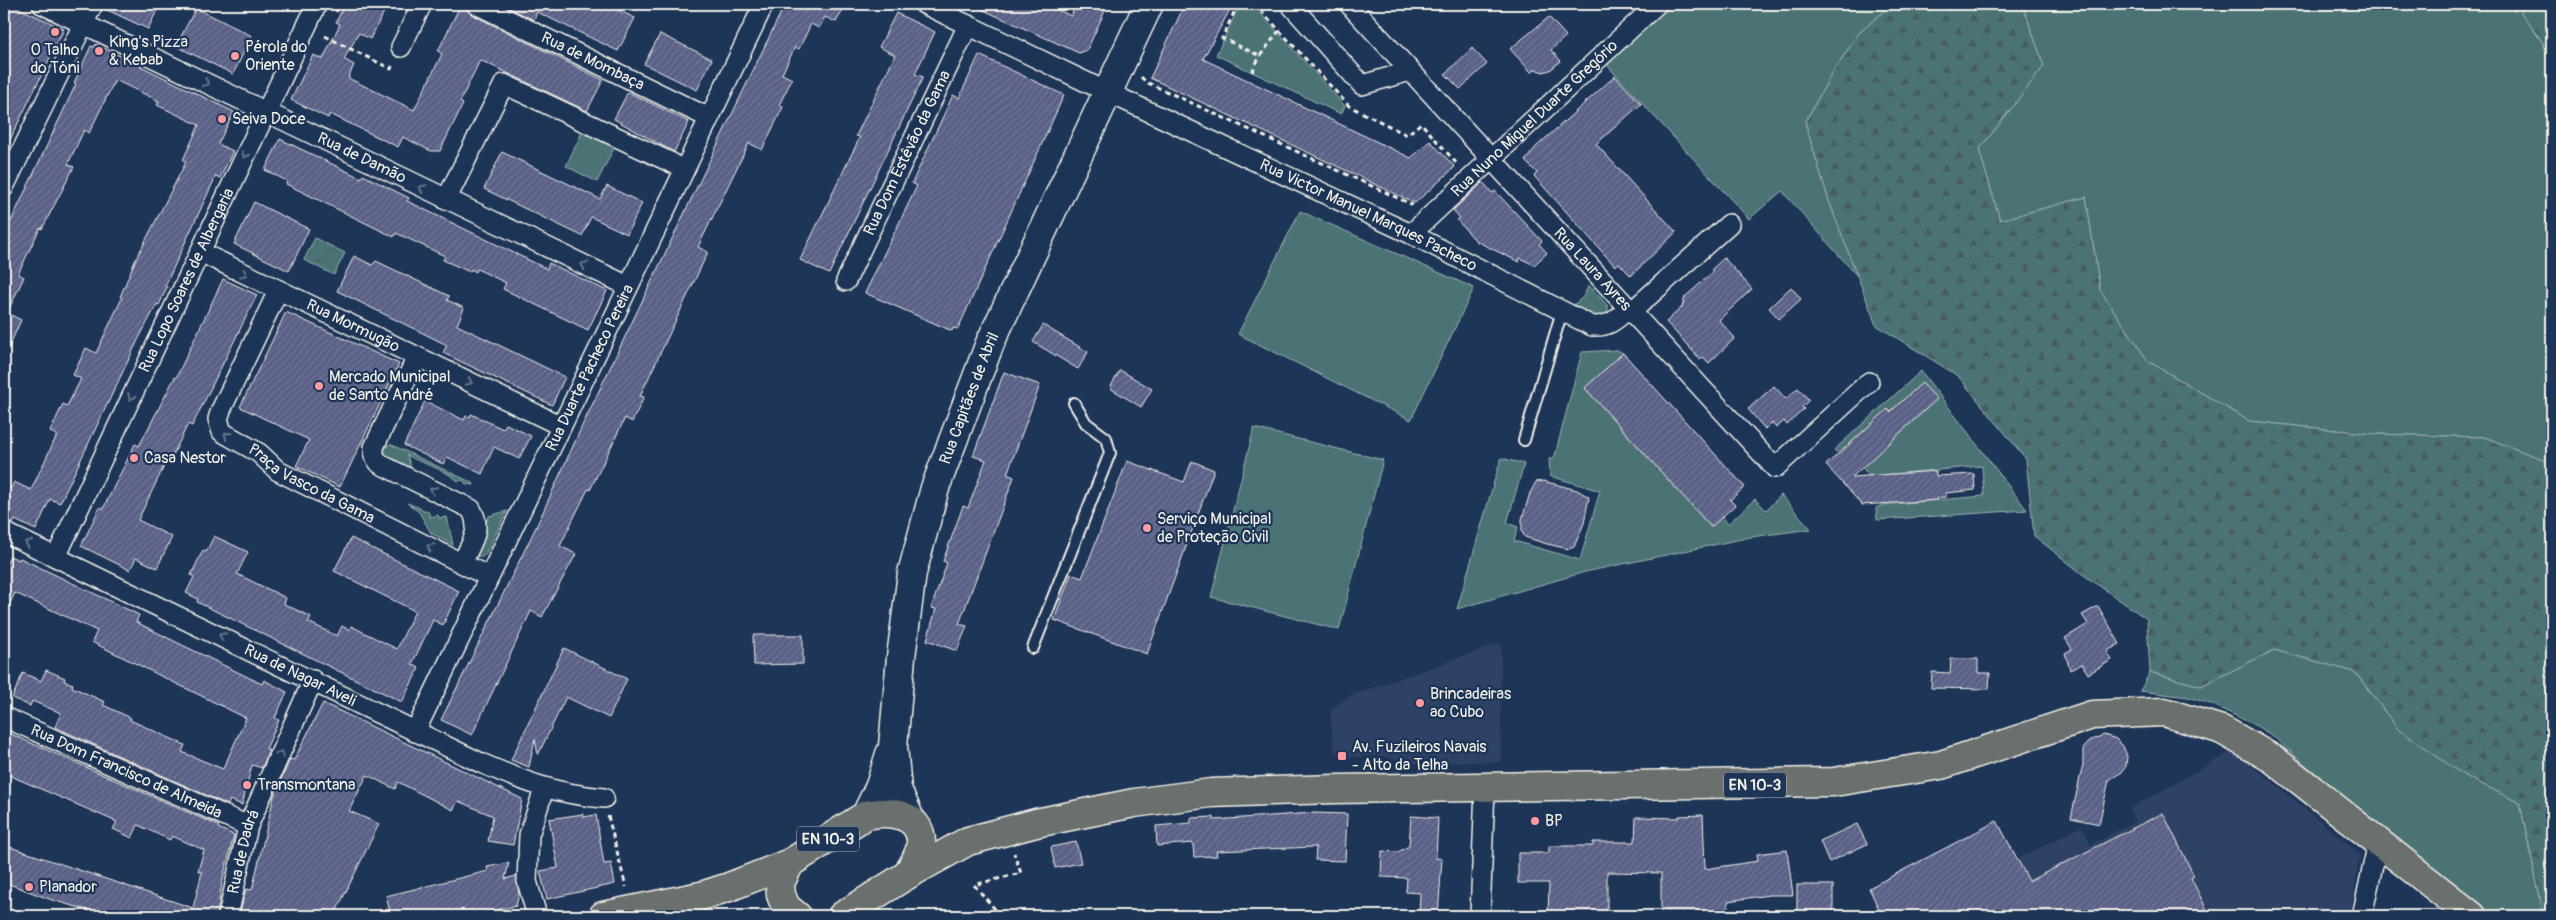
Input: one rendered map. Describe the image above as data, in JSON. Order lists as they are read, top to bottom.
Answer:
{
  "streets": {
    "main road": ["Rua Capitães de Abril", "EN 10-3"],
    "street": [
      "Rua de Mombaça",
      "Rua Nuno Miguel Duarte Gregório",
      "Rua Dom Estêvão da Gama",
      "Rua de Damão",
      "Rua Victor Manuel Marques Pacheco",
      "Rua Laura Ayres",
      "Rua Lopo Soares de Albergaria",
      "Rua Mormugão",
      "Rua Duarte Pacheco Pereira",
      "Praça Vasco da Gama",
      "Rua de Nagar Aveli",
      "Rua Dom Francisco de Almeida",
      "Rua de Dadrá"
    ]
  },
  "crossings": [
    ["Rua de Mombaça", "Rua Duarte Pacheco Pereira"],
    ["Rua Nuno Miguel Duarte Gregório", "Rua Victor Manuel Marques Pacheco"],
    ["Rua Nuno Miguel Duarte Gregório", "Rua Laura Ayres"],
    ["Rua Dom Estêvão da Gama", "Rua Victor Manuel Marques Pacheco"],
    ["Rua de Damão", "Rua Lopo Soares de Albergaria"],
    ["Rua de Damão", "Rua Duarte Pacheco Pereira"],
    ["Rua Victor Manuel Marques Pacheco", "Rua Laura Ayres"],
    ["Rua Victor Manuel Marques Pacheco", "Rua Capitães de Abril"],
    ["Rua Lopo Soares de Albergaria", "Rua Mormugão"],
    ["Rua Lopo Soares de Albergaria", "Rua de Nagar Aveli"],
    ["Rua Mormugão", "Rua Duarte Pacheco Pereira"],
    ["Rua Mormugão", "Praça Vasco da Gama"],
    ["Rua Duarte Pacheco Pereira", "Praça Vasco da Gama"],
    ["Rua Duarte Pacheco Pereira", "Rua de Nagar Aveli"],
    ["Rua Capitães de Abril", "EN 10-3"],
    ["Rua de Nagar Aveli", "Rua de Dadrá"],
    ["Rua Dom Francisco de Almeida", "Rua de Dadrá"]
  ],
  "one_way": [
    "Rua Lopo Soares de Albergaria",
    "Rua Mormugão",
    "Rua de Nagar Aveli",
    "Rua de Dadrá"
  ],
  "places": {
    "other": [
      "O Talho do Tóni",
      "King's Pizza & Kebab",
      "Pérola do Oriente",
      "Seiva Doce",
      "Mercado Municipal de Santo André",
      "Casa Nestor",
      "Serviço Municipal de Proteção Civil",
      "Brincadeiras ao Cubo",
      "Transmontana",
      "BP",
      "Planador"
    ],
    "transit": ["Av. Fuzileiros Navais - Alto da Telha"]
  }
}
